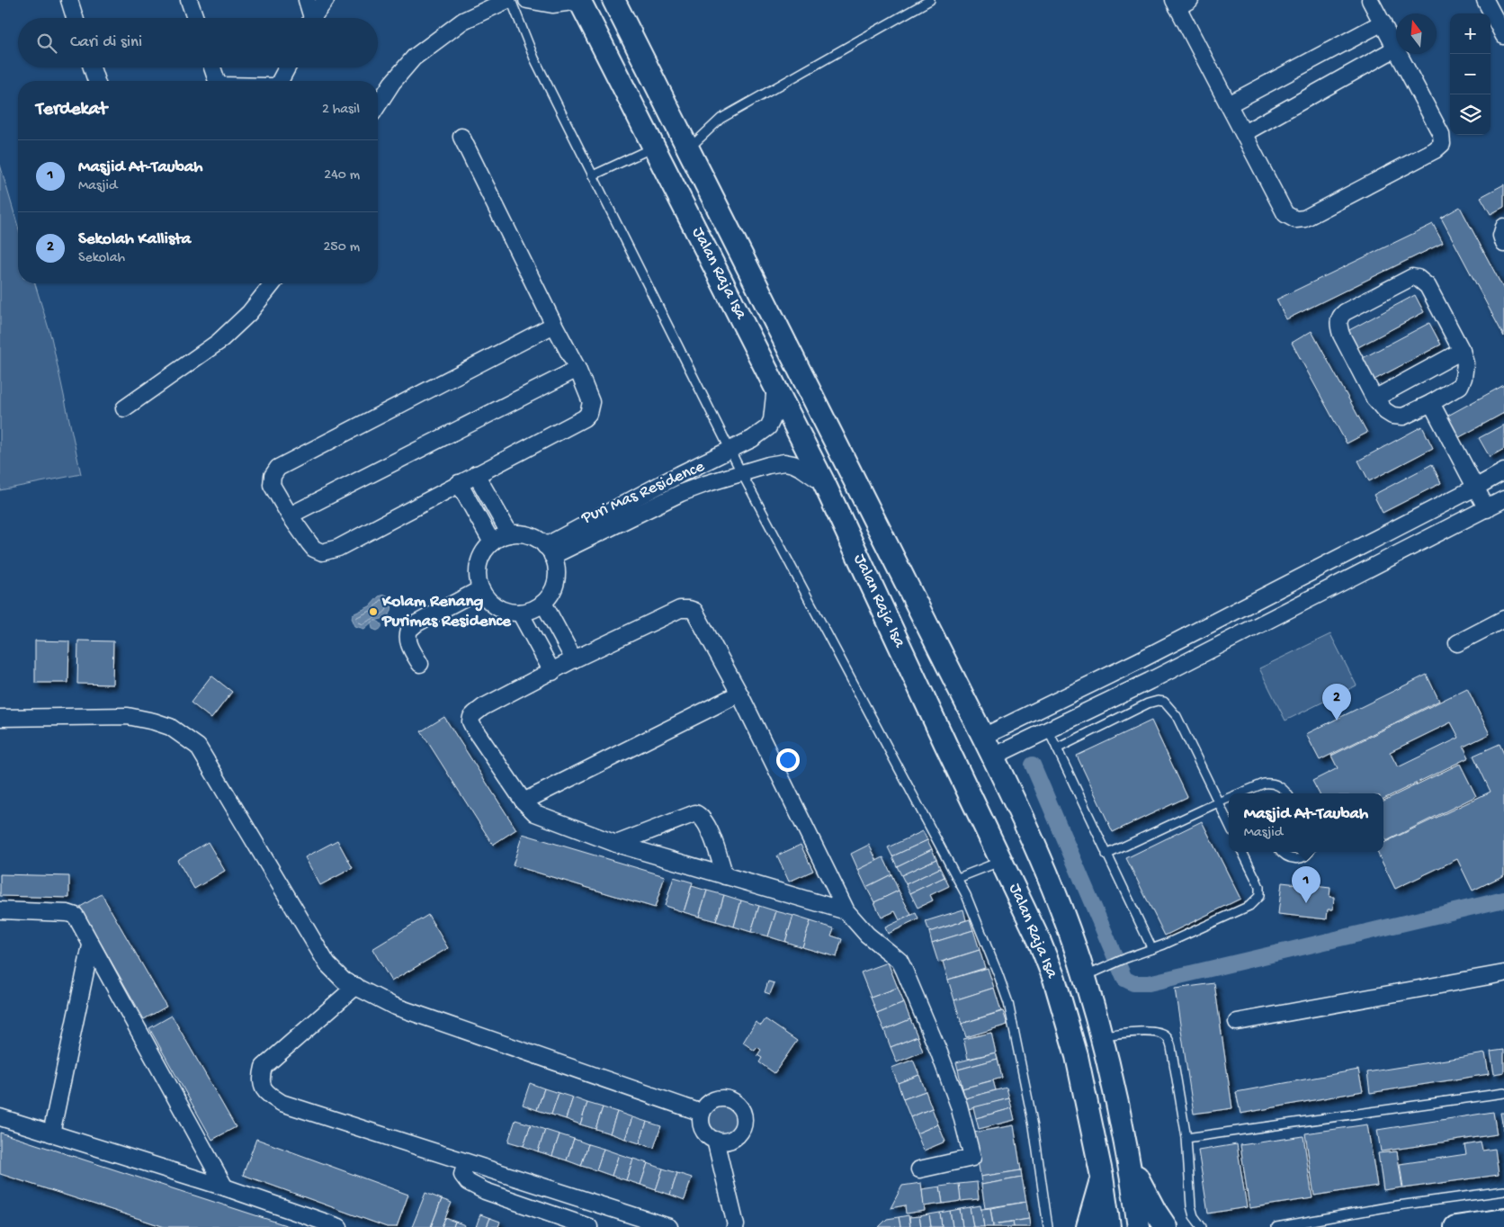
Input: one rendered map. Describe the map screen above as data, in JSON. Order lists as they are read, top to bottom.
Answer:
{
  "streets": {
    "main road": ["Jalan Raja Isa"],
    "street": ["Puri Mas Residence"]
  },
  "crossings": [
    ["Jalan Raja Isa", "Puri Mas Residence"]
  ],
  "places": ["Kolam Renang Purimas Residence"],
  "north": "top",
  "page": {
    "map_buttons": ["+", "−"],
    "search": "Cari di sini",
    "heading": ["Terdekat", "2 hasil"],
    "list": [
      {
        "mark": "1",
        "name": "Masjid At-Taubah",
        "note": "Masjid",
        "value": "240 m"
      },
      {
        "mark": "2",
        "name": "Sekolah Kallista",
        "note": "Sekolah",
        "value": "250 m"
      }
    ],
    "pins": ["2", "1"],
    "popup": ["Masjid At-Taubah", "Masjid"]
  }
}
